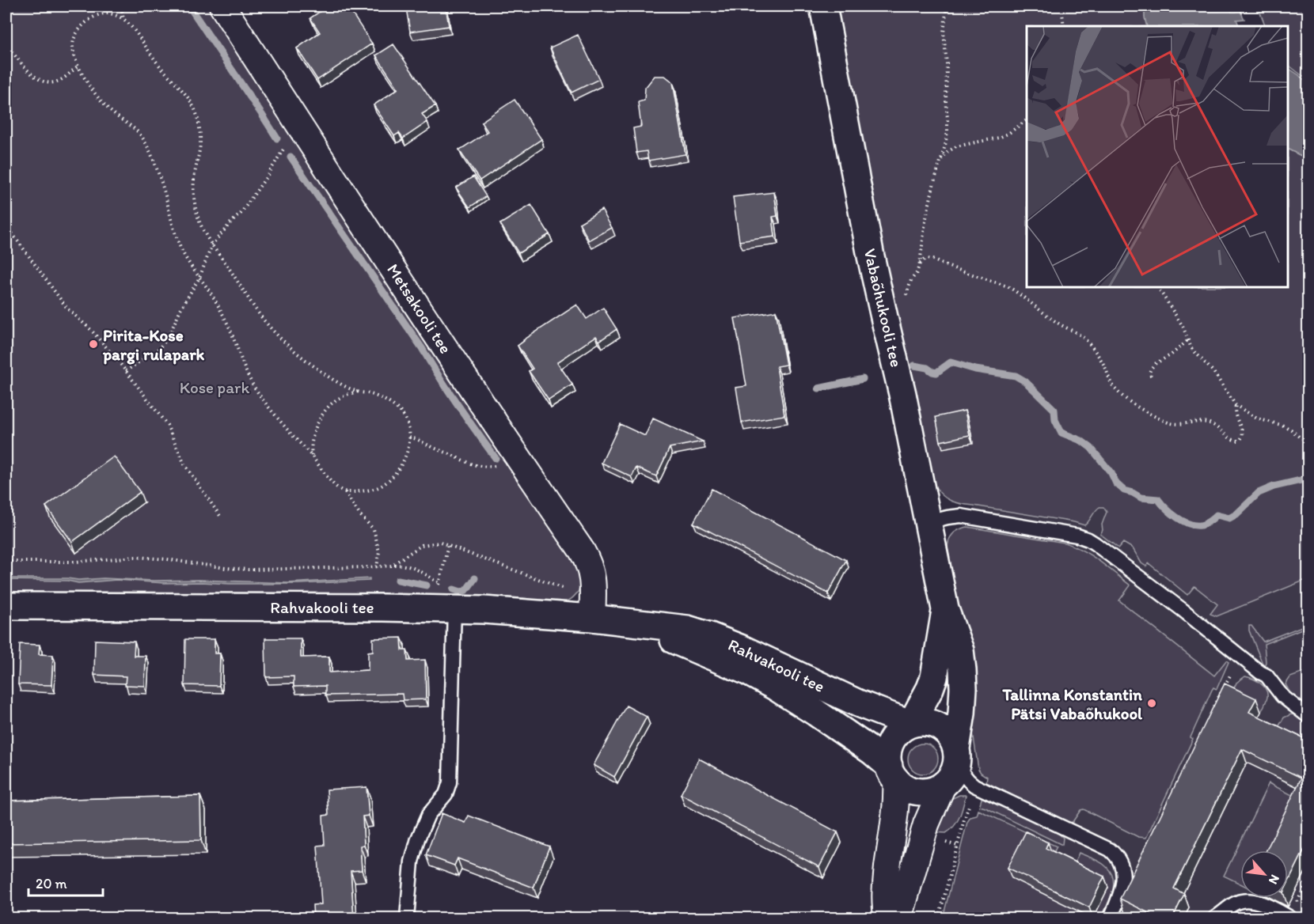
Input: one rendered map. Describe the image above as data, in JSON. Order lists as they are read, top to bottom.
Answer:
{
  "streets": {
    "street": ["Vabaõhukooli tee", "Metsakooli tee", "Rahvakooli tee"]
  },
  "crossings": [
    ["Vabaõhukooli tee", "Rahvakooli tee"],
    ["Metsakooli tee", "Rahvakooli tee"]
  ],
  "parks": ["Kose park"],
  "places": ["Pirita-Kose pargi rulapark", "Tallinna Konstantin Pätsi Vabaõhukool"],
  "scale_bar": "20 m",
  "north": "bottom right"
}
